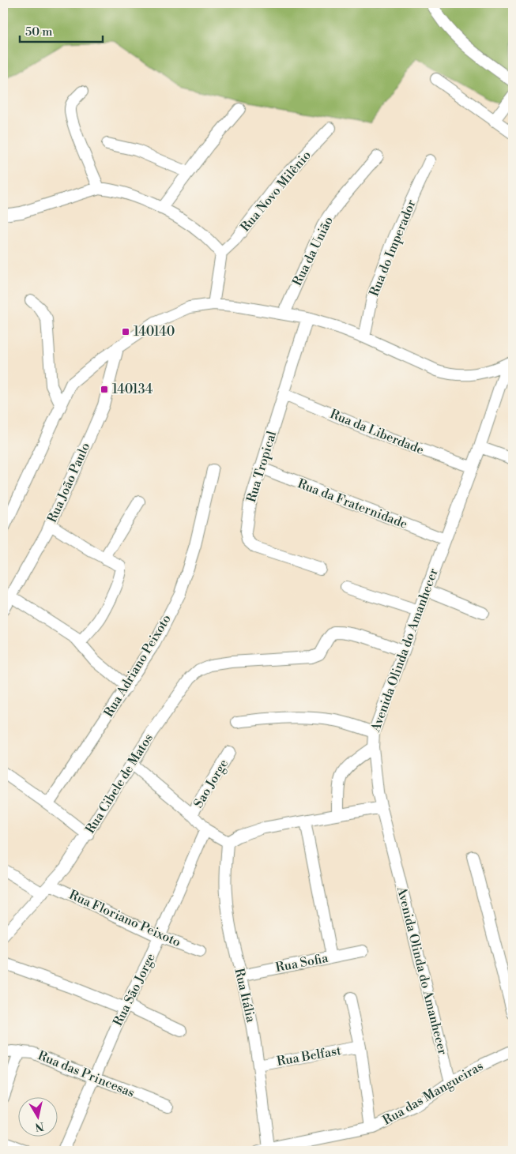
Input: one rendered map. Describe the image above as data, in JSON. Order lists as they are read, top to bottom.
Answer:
{
  "streets": {
    "street": [
      "Rua Novo Milênio",
      "Rua do Imperador",
      "Rua da União",
      "Rua da Liberdade",
      "Rua Tropical",
      "Rua João Paulo",
      "Rua da Fraternidade",
      "Avenida Olinda do Amanhecer",
      "Rua Adriano Peixoto",
      "Rua Cibele de Matos",
      "Sao Jorge",
      "Rua Floriano Peixoto",
      "Rua Sofia",
      "Rua São Jorge",
      "Rua Itália",
      "Rua Belfast",
      "Rua das Princesas",
      "Rua das Mangueiras"
    ]
  },
  "crossings": [
    ["Rua da Liberdade", "Rua Tropical"],
    ["Rua da Liberdade", "Avenida Olinda do Amanhecer"],
    ["Rua Tropical", "Rua da Fraternidade"],
    ["Rua da Fraternidade", "Avenida Olinda do Amanhecer"],
    ["Avenida Olinda do Amanhecer", "Rua Cibele de Matos"],
    ["Avenida Olinda do Amanhecer", "Rua das Mangueiras"],
    ["Rua Cibele de Matos", "Rua Floriano Peixoto"],
    ["Rua Floriano Peixoto", "Rua São Jorge"],
    ["Rua Sofia", "Rua Itália"],
    ["Rua São Jorge", "Rua das Princesas"],
    ["Rua Itália", "Rua Belfast"],
    ["Rua Itália", "Rua das Mangueiras"]
  ],
  "places": {
    "transit": ["140140", "140134"]
  },
  "scale_bar": "50 m",
  "north": "bottom"
}
